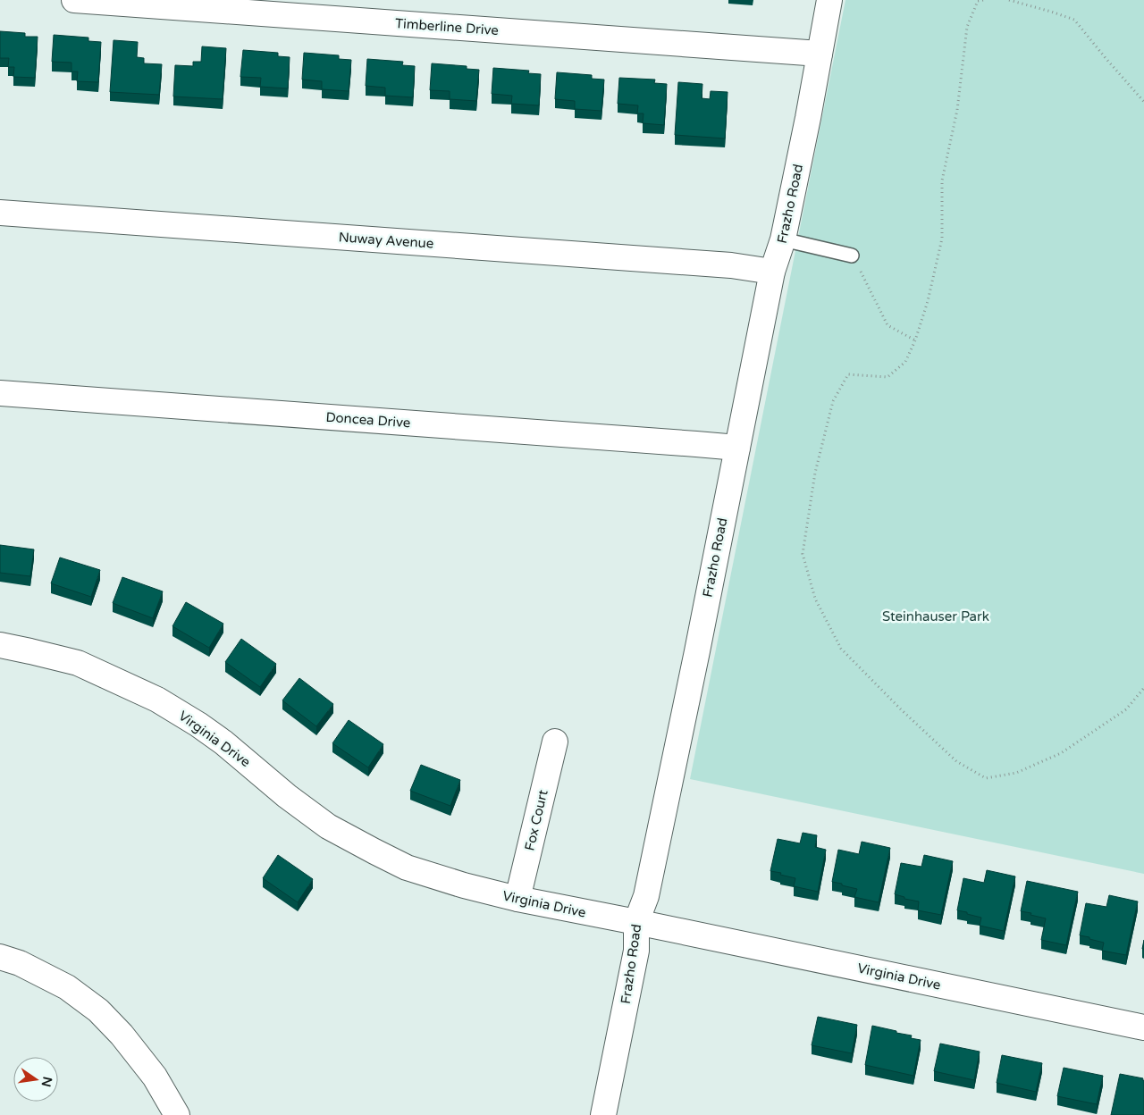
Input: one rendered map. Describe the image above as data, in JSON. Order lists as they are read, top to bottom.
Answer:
{
  "streets": {
    "street": [
      "Timberline Drive",
      "Frazho Road",
      "Nuway Avenue",
      "Doncea Drive",
      "Virginia Drive",
      "Fox Court"
    ]
  },
  "crossings": [
    ["Timberline Drive", "Frazho Road"],
    ["Frazho Road", "Nuway Avenue"],
    ["Frazho Road", "Doncea Drive"],
    ["Frazho Road", "Virginia Drive"],
    ["Virginia Drive", "Fox Court"]
  ],
  "parks": ["Steinhauser Park"],
  "north": "right"
}
